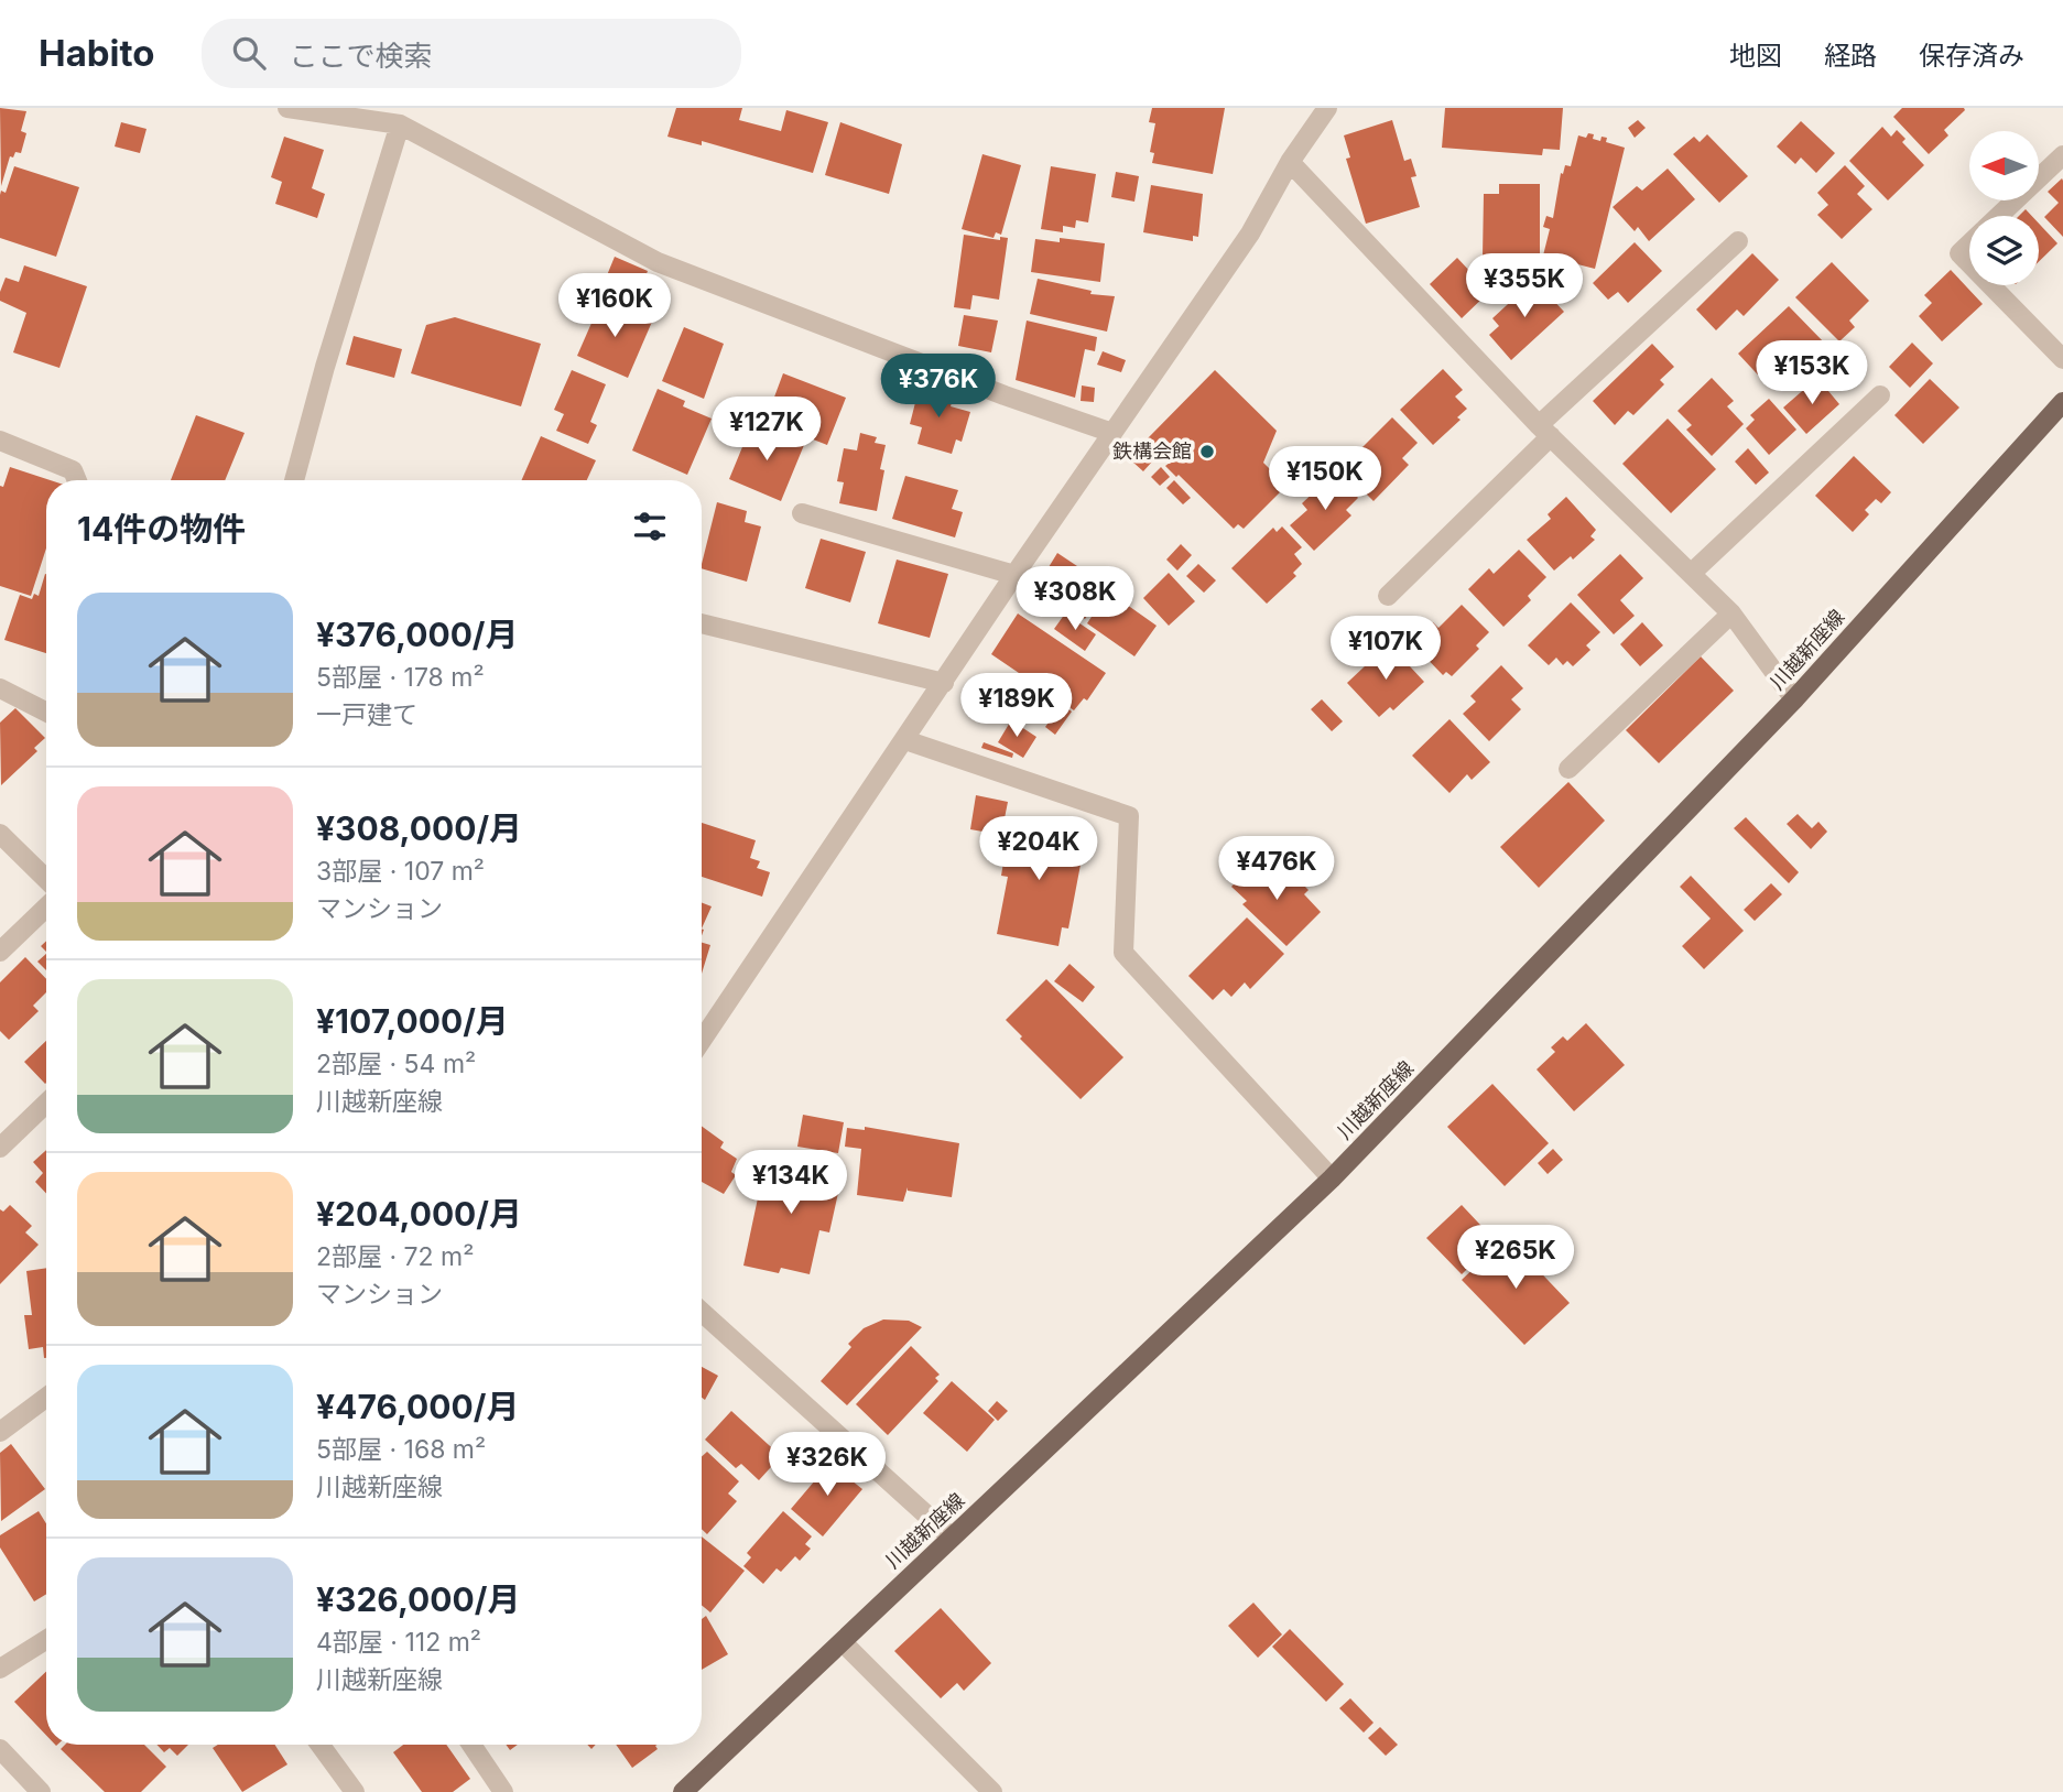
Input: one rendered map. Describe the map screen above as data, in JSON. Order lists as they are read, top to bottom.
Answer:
{
  "streets": {
    "main road": ["川越新座線"]
  },
  "places": ["鉄構会館"],
  "north": "left",
  "page": {
    "header": "Habito",
    "search": "ここで検索",
    "nav": ["地図", "経路", "保存済み"],
    "price": [
      "¥355K",
      "¥160K",
      "¥153K",
      "¥376K",
      "¥127K",
      "¥150K",
      "¥308K",
      "¥107K",
      "¥189K",
      "¥204K",
      "¥476K",
      "¥134K",
      "¥265K",
      "¥326K"
    ],
    "heading": "14件の物件",
    "list": [
      {
        "name": "¥376,000/月",
        "note": "5部屋 · 178 m² · 一戸建て"
      },
      {
        "name": "¥308,000/月",
        "note": "3部屋 · 107 m² · マンション"
      },
      {
        "name": "¥107,000/月",
        "note": "2部屋 · 54 m² · 川越新座線"
      },
      {
        "name": "¥204,000/月",
        "note": "2部屋 · 72 m² · マンション"
      },
      {
        "name": "¥476,000/月",
        "note": "5部屋 · 168 m² · 川越新座線"
      },
      {
        "name": "¥326,000/月",
        "note": "4部屋 · 112 m² · 川越新座線"
      }
    ]
  }
}
